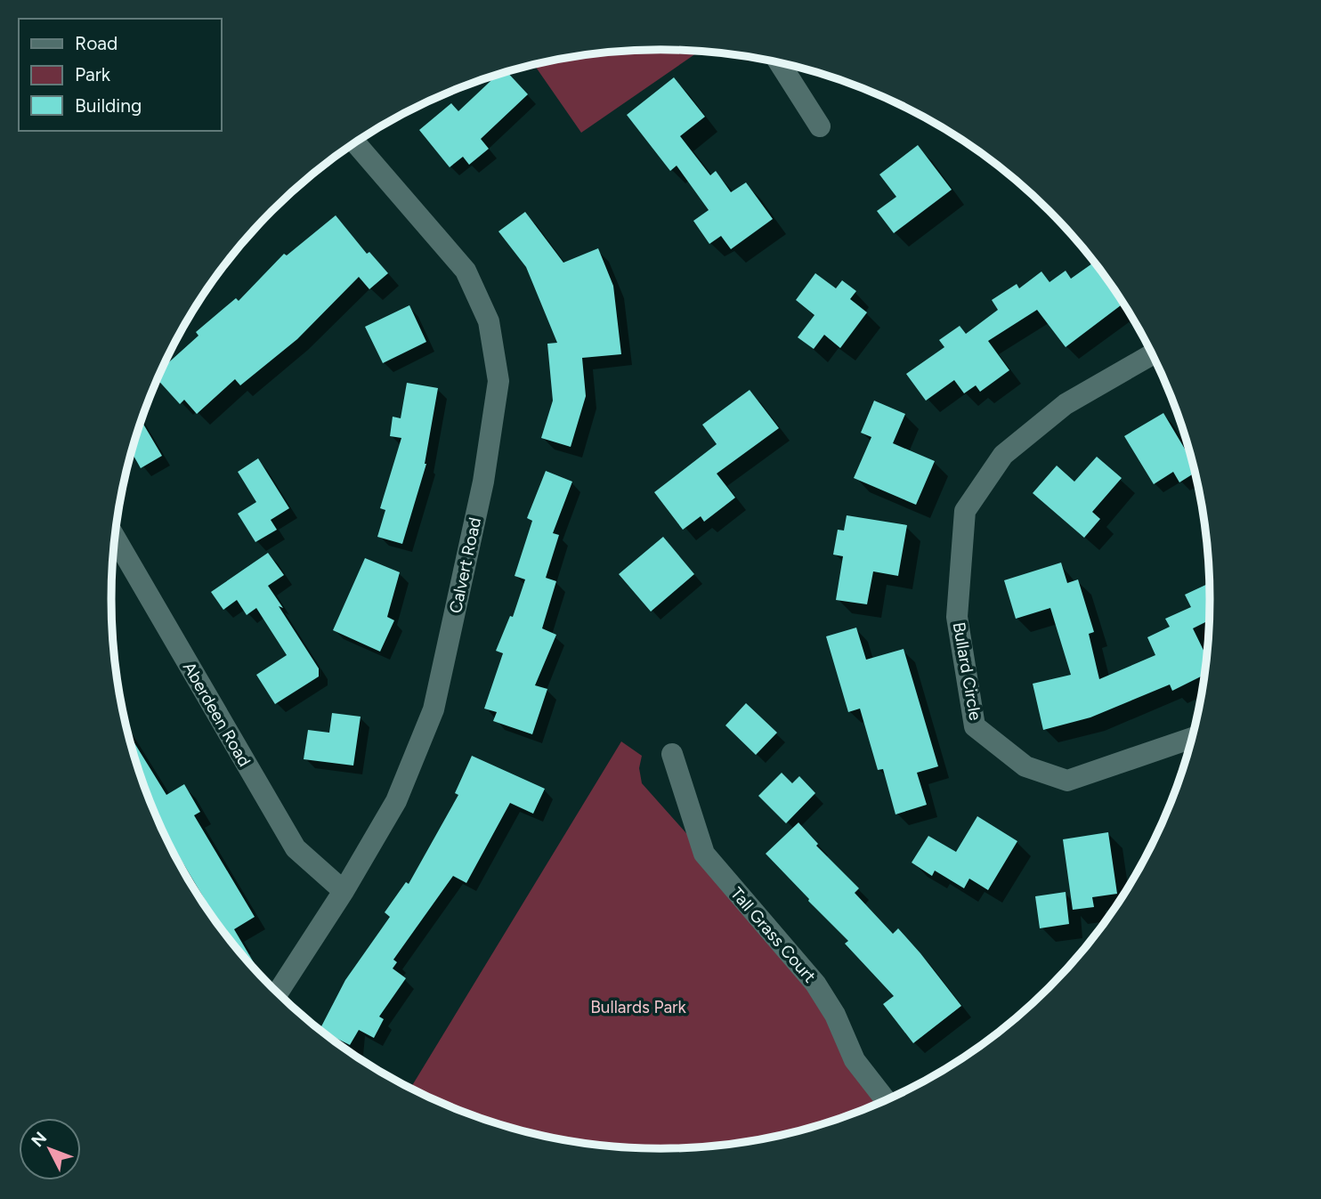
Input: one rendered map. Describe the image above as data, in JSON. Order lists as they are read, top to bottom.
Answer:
{
  "streets": {
    "street": [
      "Calvert Road",
      "Bullard Circle",
      "Aberdeen Road",
      "Tall Grass Court"
    ]
  },
  "crossings": [
    ["Calvert Road", "Aberdeen Road"]
  ],
  "parks": ["Bullards Park"],
  "legend": ["Road", "Park", "Building"],
  "north": "top left"
}
